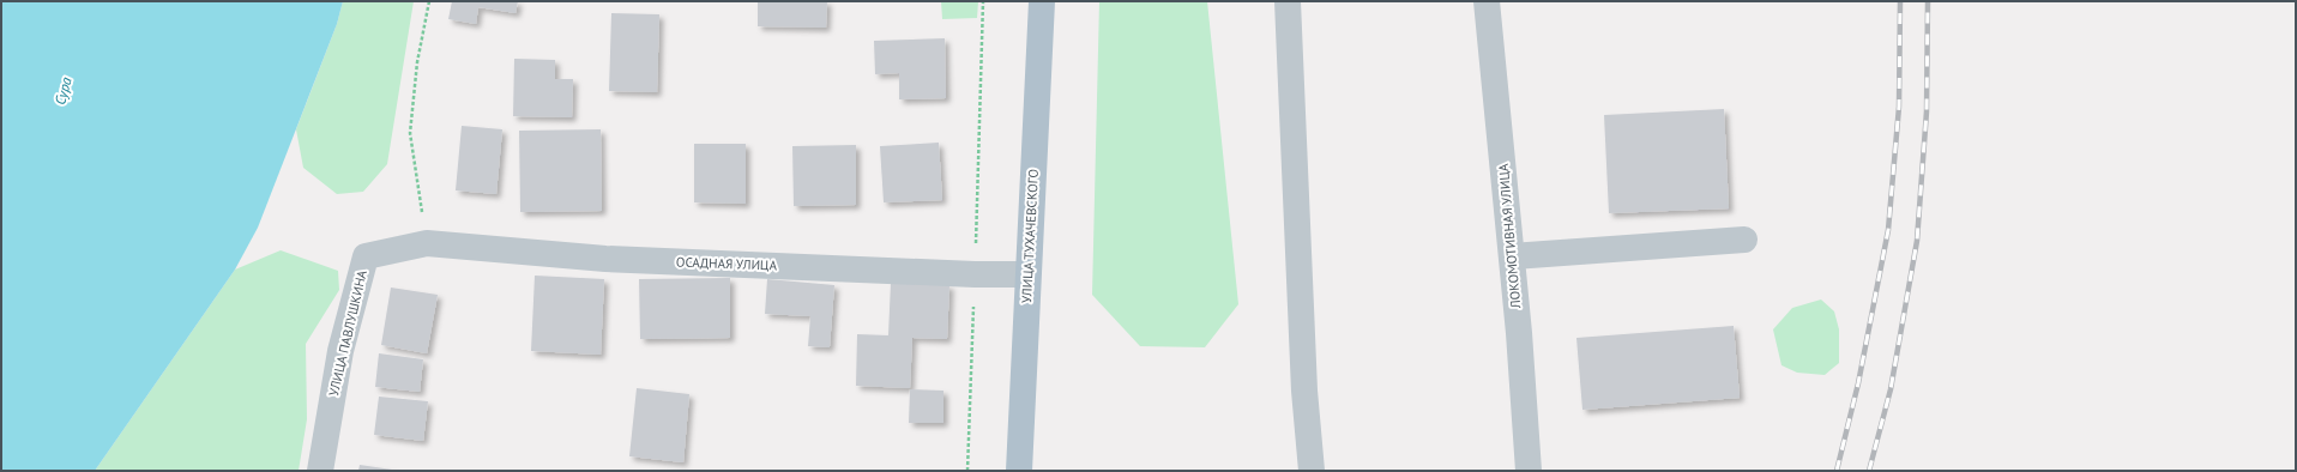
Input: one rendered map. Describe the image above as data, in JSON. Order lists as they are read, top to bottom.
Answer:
{
  "streets": {
    "main road": ["УЛИЦА ТУХАЧЕВСКОГО"],
    "street": ["ЛОКОМОТИВНАЯ УЛИЦА", "ОСАДНАЯ УЛИЦА", "УЛИЦА ПАВЛУШКИНА"]
  },
  "crossings": [
    ["УЛИЦА ТУХАЧЕВСКОГО", "ОСАДНАЯ УЛИЦА"],
    ["ОСАДНАЯ УЛИЦА", "УЛИЦА ПАВЛУШКИНА"]
  ],
  "water": ["Сура"]
}
